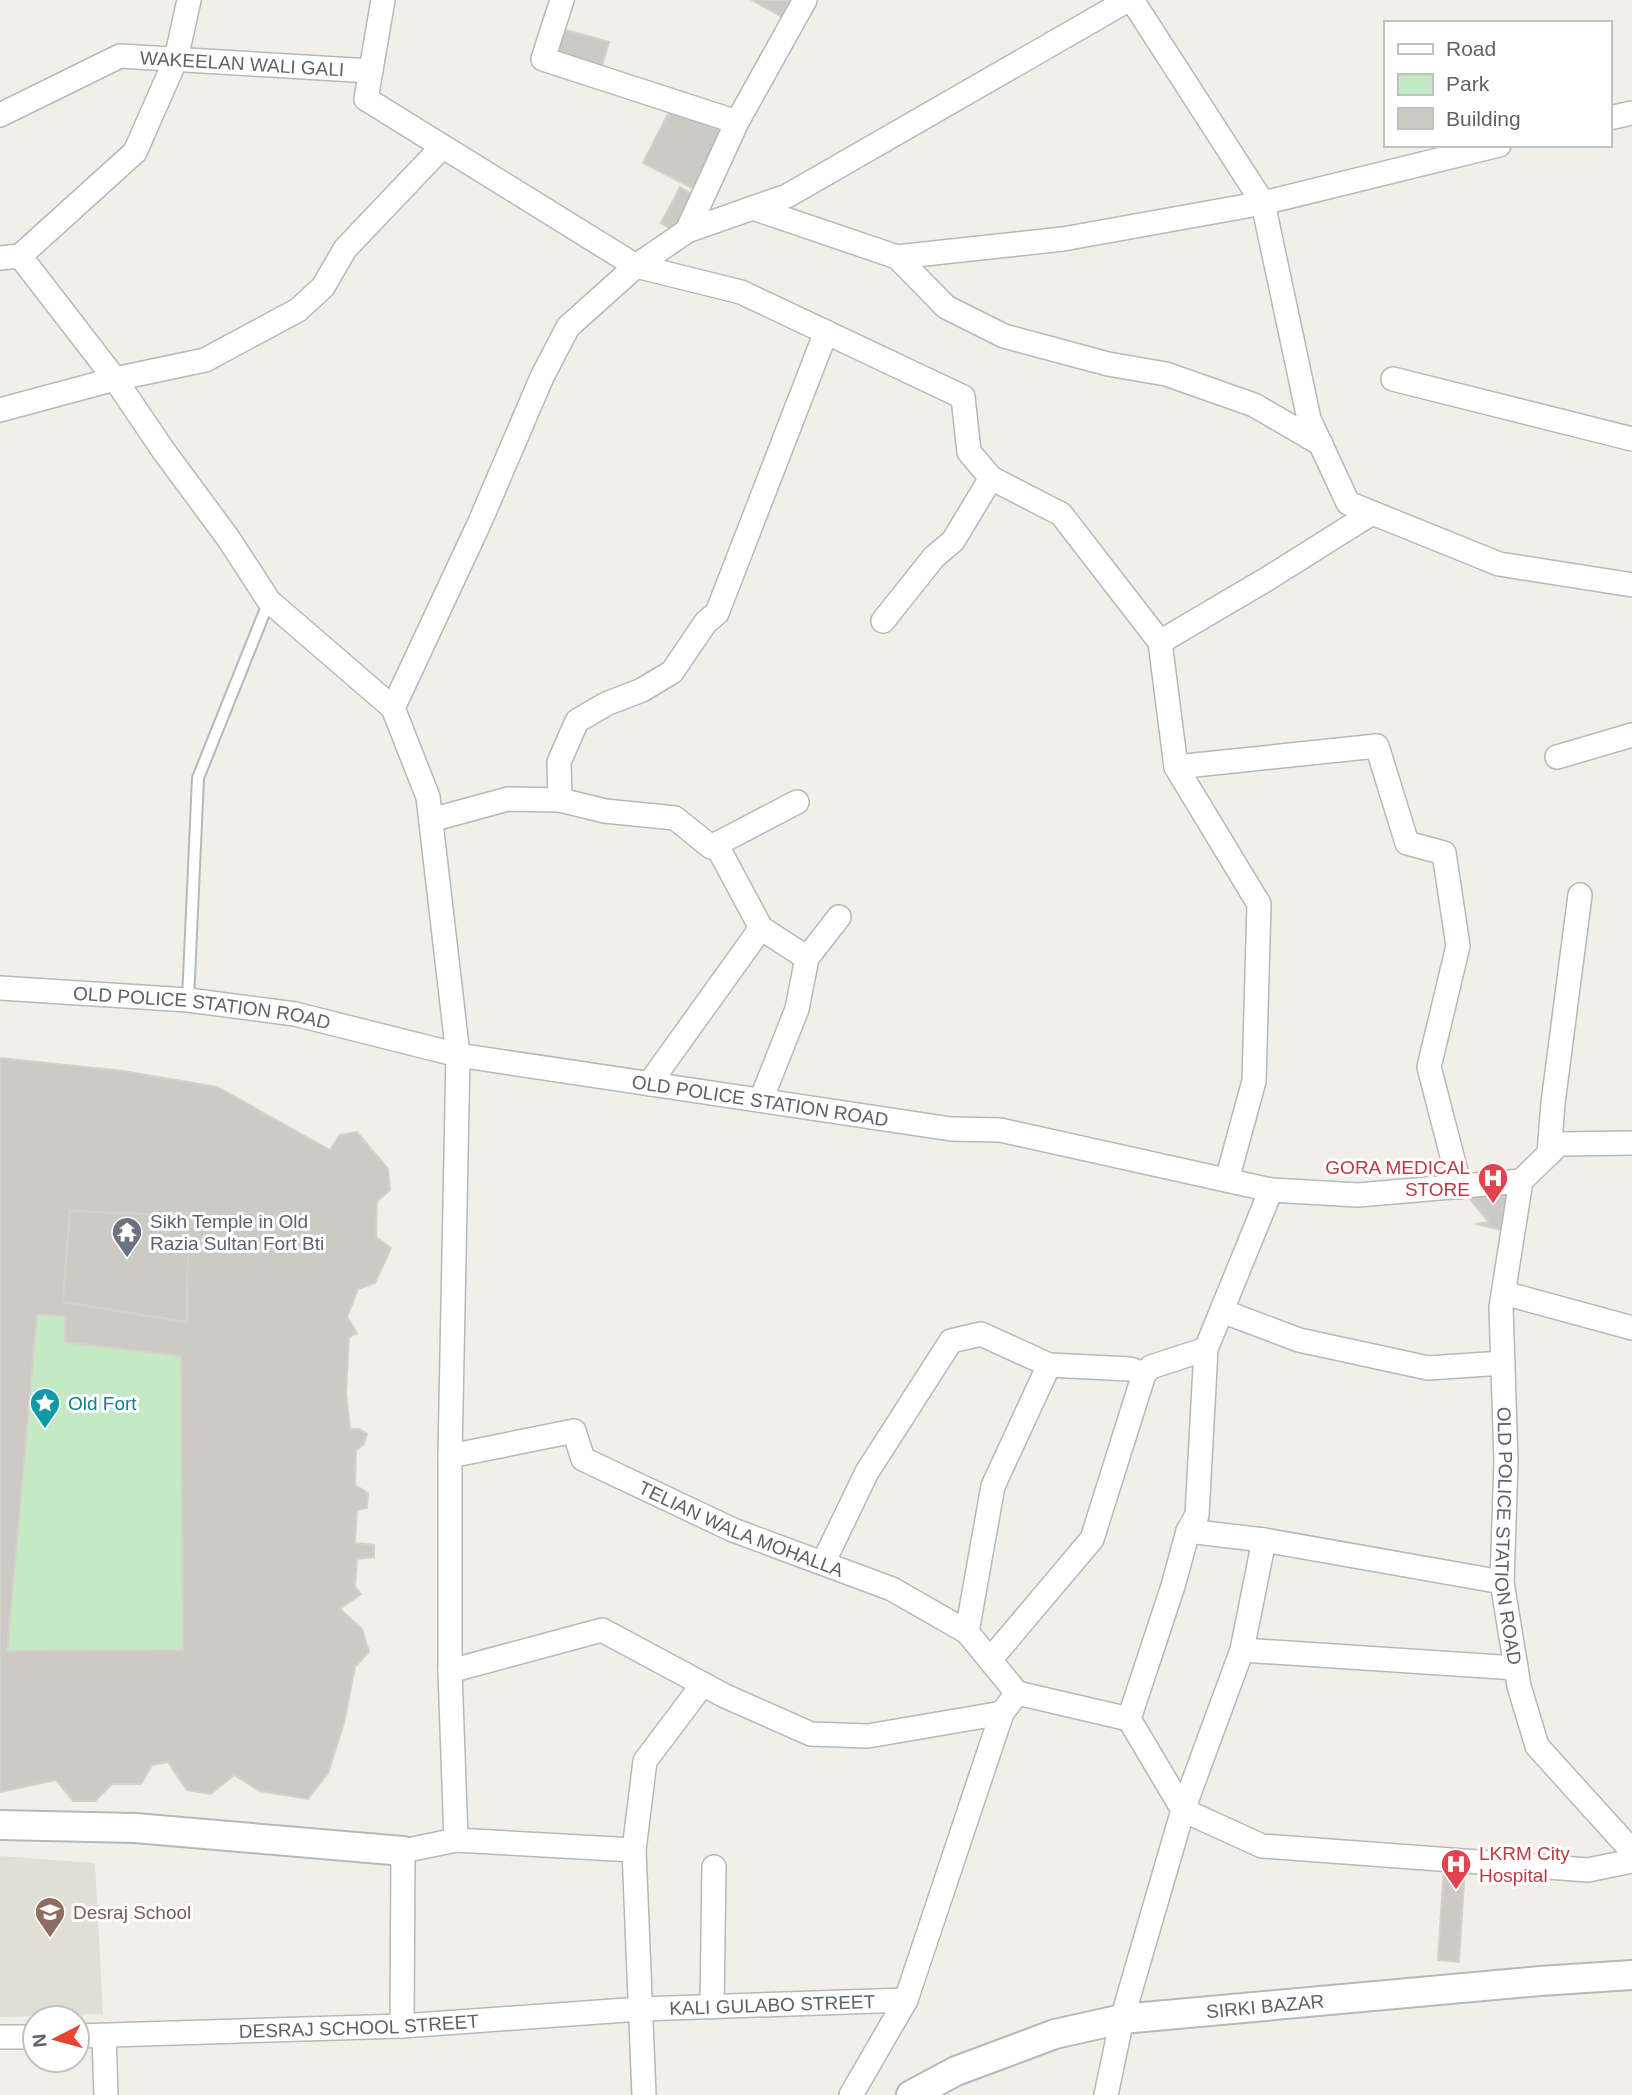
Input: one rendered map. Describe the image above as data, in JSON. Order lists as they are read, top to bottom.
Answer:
{
  "streets": {
    "street": [
      "WAKEELAN WALI GALI",
      "OLD POLICE STATION ROAD",
      "TELIAN WALA MOHALLA",
      "KALI GULABO STREET",
      "SIRKI BAZAR",
      "DESRAJ SCHOOL STREET"
    ]
  },
  "crossings": [
    ["KALI GULABO STREET", "DESRAJ SCHOOL STREET"]
  ],
  "places": {
    "hospital": ["GORA MEDICAL STORE", "LKRM City Hospital"],
    "temple": ["Sikh Temple in Old Razia Sultan Fort Bti"],
    "place": ["Old Fort"],
    "school or university": ["Desraj School"]
  },
  "legend": ["Road", "Park", "Building"],
  "north": "left"
}
